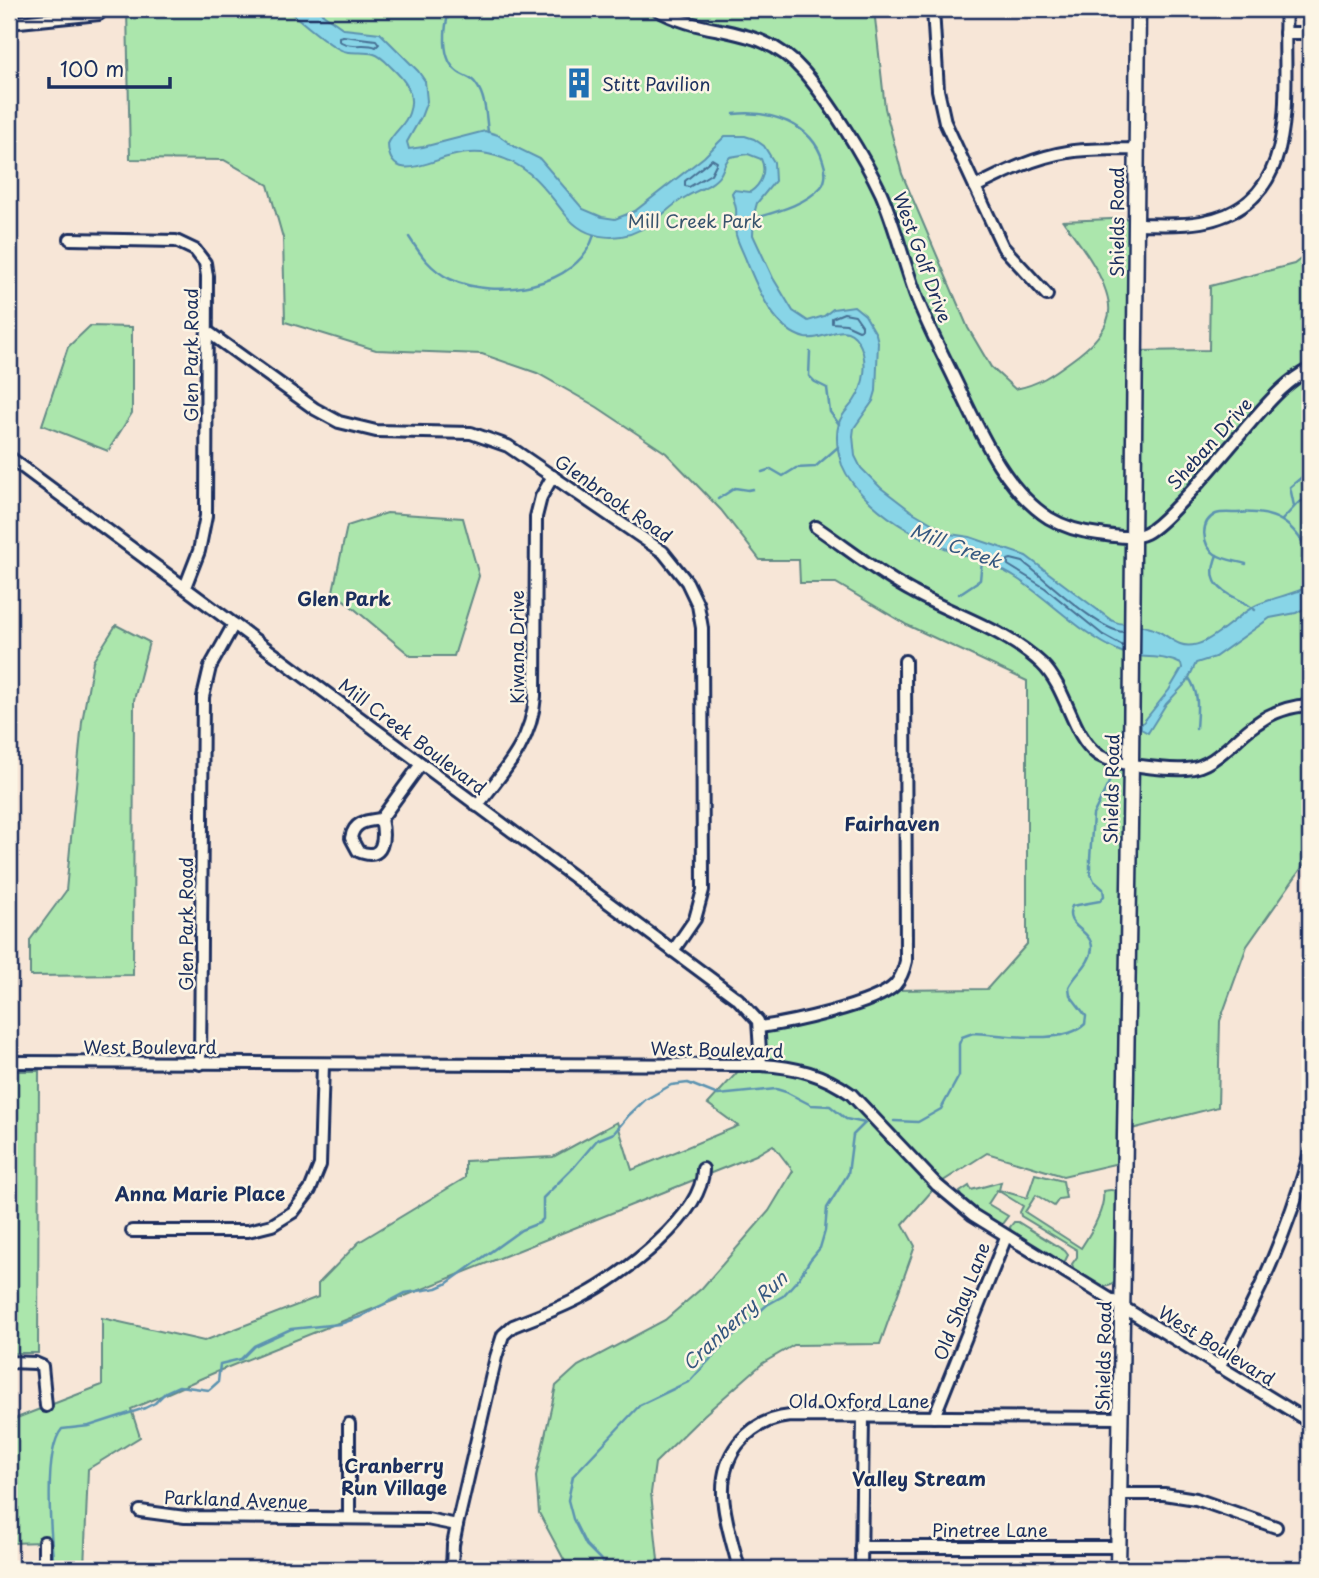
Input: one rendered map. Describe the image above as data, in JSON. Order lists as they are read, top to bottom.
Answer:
{
  "streets": {
    "main road": ["Shields Road"],
    "street": [
      "West Golf Drive",
      "Glen Park Road",
      "Sheban Drive",
      "Glenbrook Road",
      "Kiwana Drive",
      "Mill Creek Boulevard",
      "West Boulevard",
      "Old Shay Lane",
      "Old Oxford Lane",
      "Parkland Avenue",
      "Pinetree Lane"
    ]
  },
  "crossings": [
    ["Shields Road", "West Golf Drive"],
    ["Shields Road", "Sheban Drive"],
    ["Shields Road", "West Boulevard"],
    ["Shields Road", "Old Oxford Lane"],
    ["Shields Road", "Pinetree Lane"],
    ["West Golf Drive", "Sheban Drive"],
    ["Glen Park Road", "Glenbrook Road"],
    ["Glen Park Road", "Mill Creek Boulevard"],
    ["Glen Park Road", "West Boulevard"],
    ["Glenbrook Road", "Kiwana Drive"],
    ["Glenbrook Road", "Mill Creek Boulevard"],
    ["Kiwana Drive", "Mill Creek Boulevard"],
    ["West Boulevard", "Old Shay Lane"],
    ["Old Shay Lane", "Old Oxford Lane"]
  ],
  "districts": [
    "Glen Park",
    "Fairhaven",
    "Anna Marie Place",
    "Cranberry Run Village",
    "Valley Stream"
  ],
  "water": ["Mill Creek", "Cranberry Run"],
  "parks": ["Mill Creek Park"],
  "places": {
    "building": ["Stitt Pavilion"]
  },
  "scale_bar": "100 m"
}
